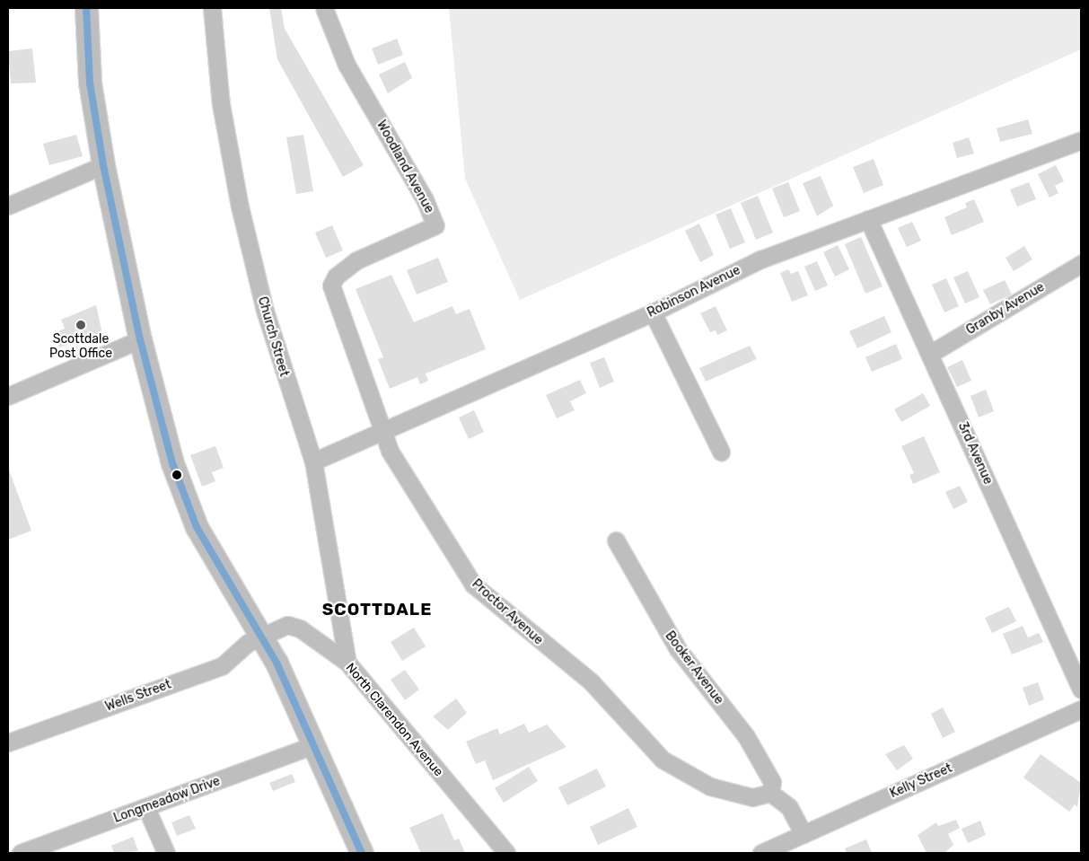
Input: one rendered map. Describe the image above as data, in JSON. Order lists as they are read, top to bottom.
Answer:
{
  "streets": {
    "street": [
      "Woodland Avenue",
      "Robinson Avenue",
      "Granby Avenue",
      "Church Street",
      "3rd Avenue",
      "Proctor Avenue",
      "Booker Avenue",
      "Wells Street",
      "North Clarendon Avenue",
      "Kelly Street",
      "Longmeadow Drive"
    ]
  },
  "crossings": [
    ["Woodland Avenue", "Proctor Avenue"],
    ["Robinson Avenue", "Church Street"],
    ["Robinson Avenue", "3rd Avenue"],
    ["Robinson Avenue", "Proctor Avenue"],
    ["Granby Avenue", "3rd Avenue"],
    ["Church Street", "North Clarendon Avenue"],
    ["Proctor Avenue", "Booker Avenue"],
    ["Wells Street", "North Clarendon Avenue"]
  ],
  "districts": ["SCOTTDALE"],
  "places": ["Scottdale Post Office"]
}
